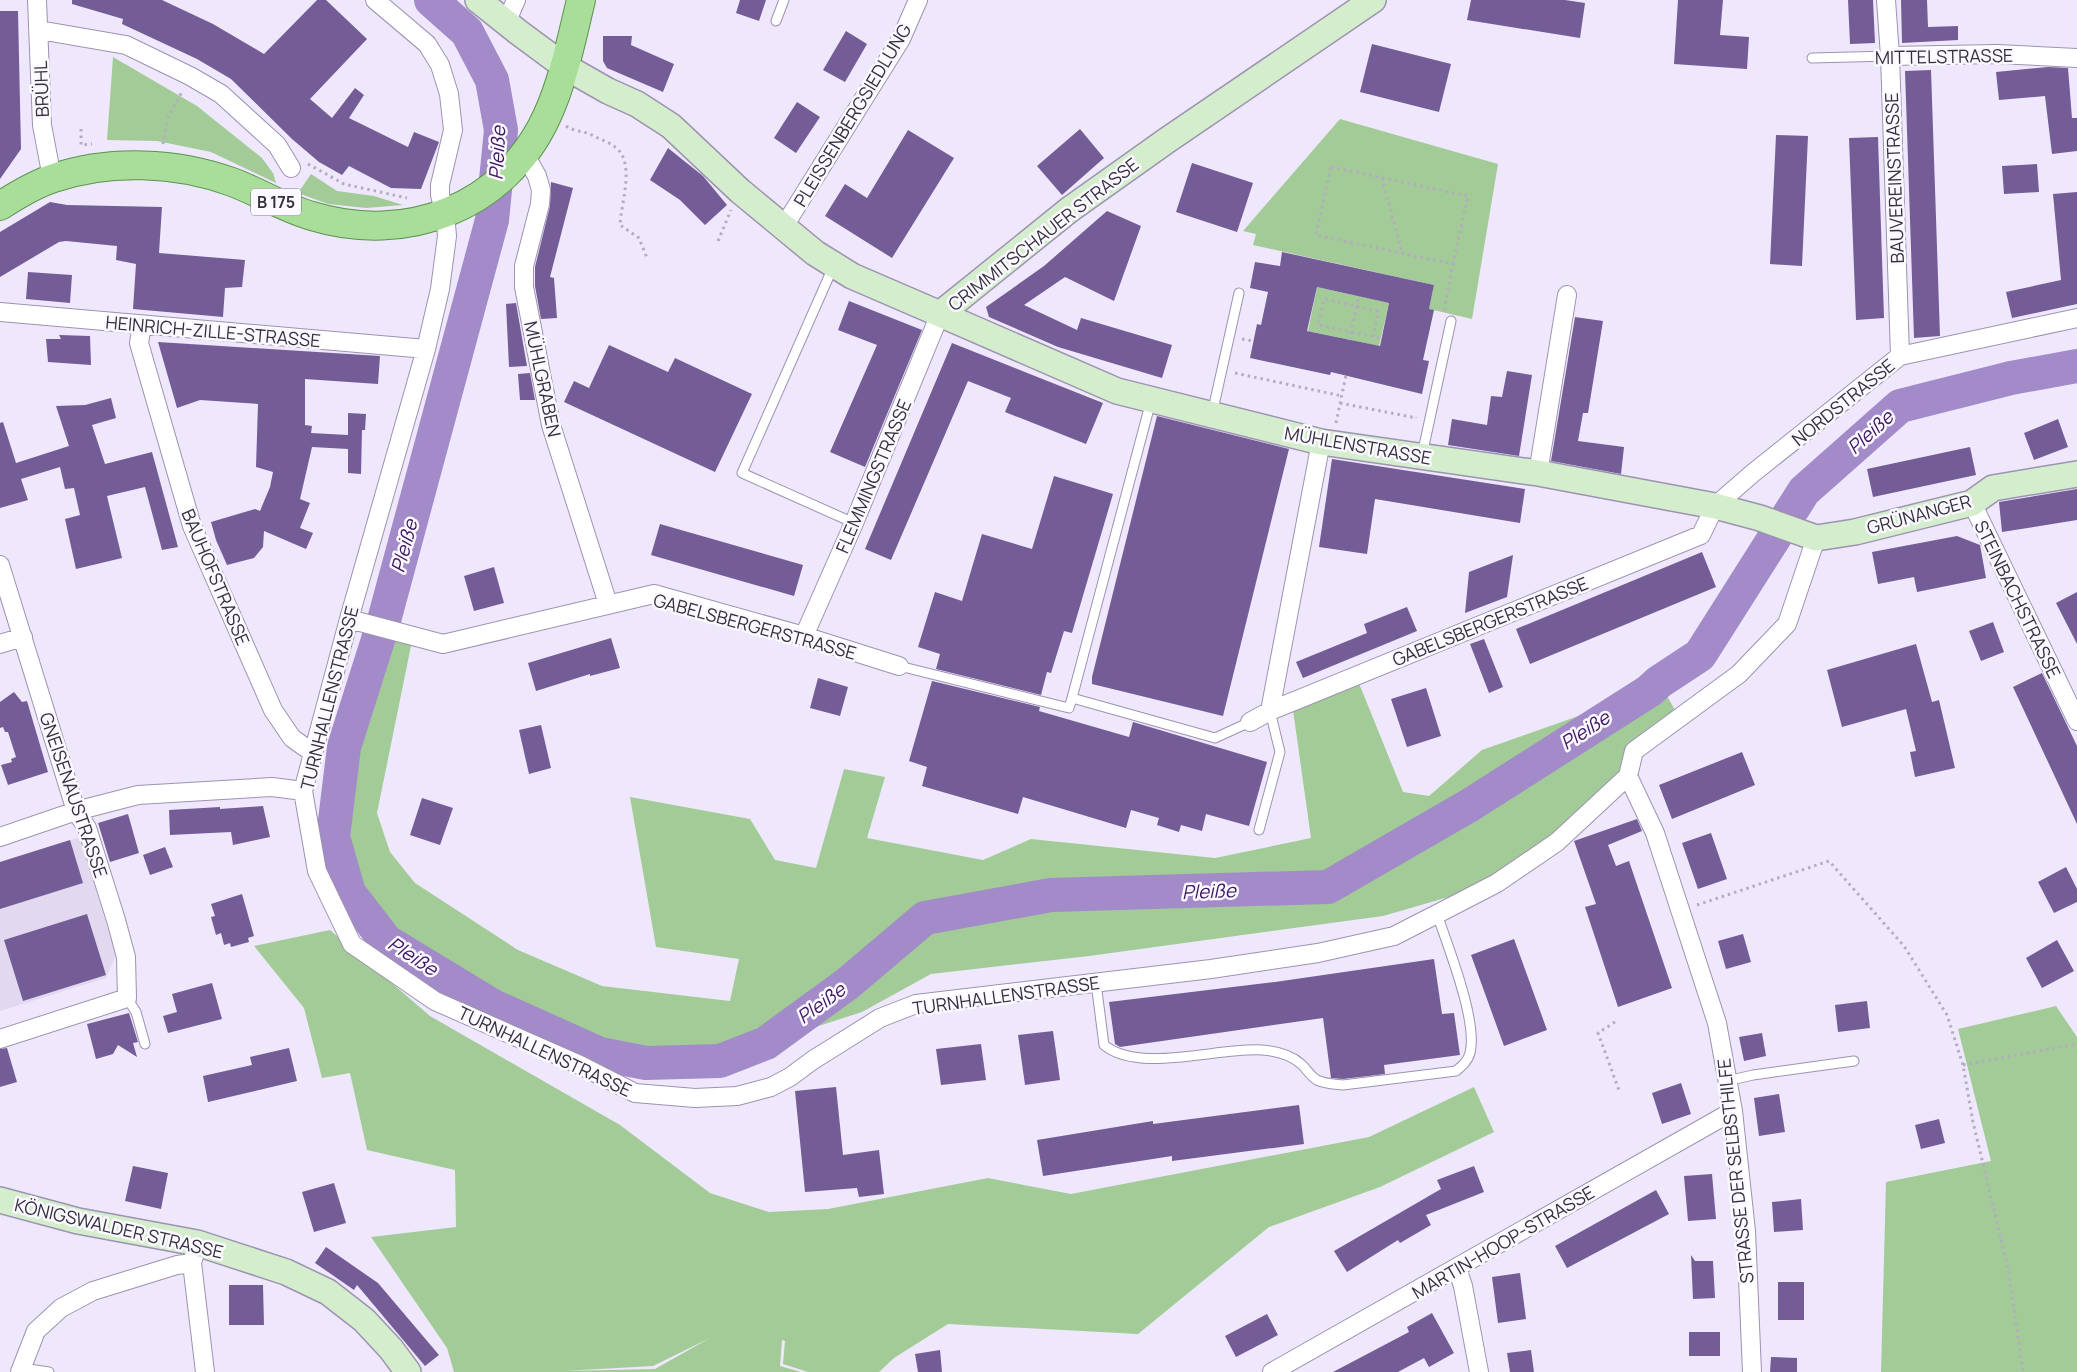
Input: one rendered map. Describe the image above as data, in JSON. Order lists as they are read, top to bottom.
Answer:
{
  "streets": {
    "main road": ["B 175"],
    "street": [
      "MITTELSTRASSE",
      "BRÜHL",
      "PLEISSENBERGSIEDLUNG",
      "BAUVEREINSTRASSE",
      "CRIMMITSCHAUER STRASSE",
      "HEINRICH-ZILLE-STRASSE",
      "MÜHLGRABEN",
      "NORDSTRASSE",
      "MÜHLENSTRASSE",
      "FLEMMINGSTRASSE",
      "GRÜNANGER",
      "BAUHOFSTRASSE",
      "STEINBACHSTRASSE",
      "GABELSBERGERSTRASSE",
      "TURNHALLENSTRASSE",
      "GNEISENAUSTRASSE",
      "STRASSE DER SELBSTHILFE",
      "KÖNIGSWALDER STRASSE",
      "MARTIN-HOOP-STRASSE"
    ]
  },
  "crossings": [
    ["MITTELSTRASSE", "BAUVEREINSTRASSE"],
    ["BRÜHL", "B 175"],
    ["PLEISSENBERGSIEDLUNG", "CRIMMITSCHAUER STRASSE"],
    ["BAUVEREINSTRASSE", "NORDSTRASSE"],
    ["B 175", "CRIMMITSCHAUER STRASSE"],
    ["B 175", "MÜHLGRABEN"],
    ["B 175", "TURNHALLENSTRASSE"],
    ["CRIMMITSCHAUER STRASSE", "MÜHLENSTRASSE"],
    ["CRIMMITSCHAUER STRASSE", "FLEMMINGSTRASSE"],
    ["HEINRICH-ZILLE-STRASSE", "BAUHOFSTRASSE"],
    ["HEINRICH-ZILLE-STRASSE", "TURNHALLENSTRASSE"],
    ["MÜHLGRABEN", "GABELSBERGERSTRASSE"],
    ["NORDSTRASSE", "MÜHLENSTRASSE"],
    ["NORDSTRASSE", "GABELSBERGERSTRASSE"],
    ["MÜHLENSTRASSE", "FLEMMINGSTRASSE"],
    ["MÜHLENSTRASSE", "GRÜNANGER"],
    ["MÜHLENSTRASSE", "GABELSBERGERSTRASSE"],
    ["FLEMMINGSTRASSE", "GABELSBERGERSTRASSE"],
    ["GRÜNANGER", "STEINBACHSTRASSE"],
    ["BAUHOFSTRASSE", "TURNHALLENSTRASSE"],
    ["GABELSBERGERSTRASSE", "TURNHALLENSTRASSE"],
    ["TURNHALLENSTRASSE", "STRASSE DER SELBSTHILFE"],
    ["STRASSE DER SELBSTHILFE", "MARTIN-HOOP-STRASSE"]
  ],
  "water": ["Pleiße"]
}
